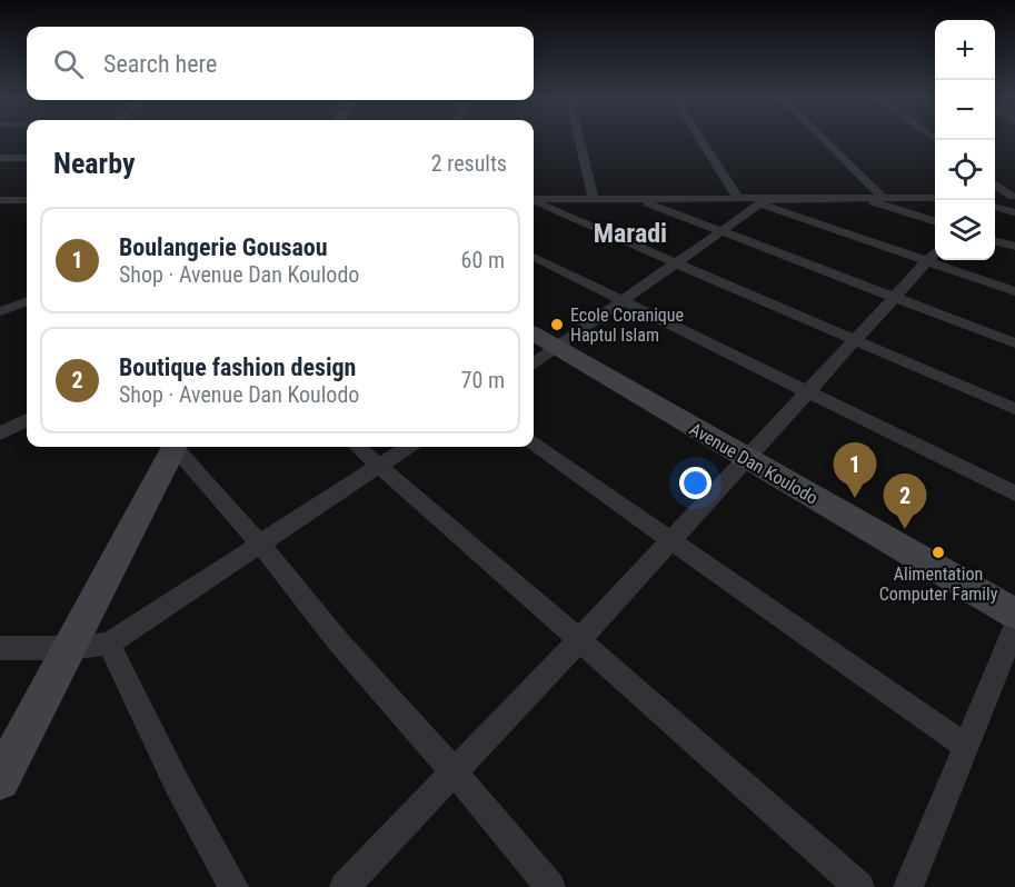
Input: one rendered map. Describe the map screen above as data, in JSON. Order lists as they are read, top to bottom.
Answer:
{
  "streets": {
    "street": ["Avenue Dan Koulodo"]
  },
  "districts": ["Maradi"],
  "places": ["Ecole Coranique Haptul Islam", "Alimentation Computer Family"],
  "page": {
    "map_buttons": ["+", "−"],
    "search": "Search here",
    "heading": ["Nearby", "2 results"],
    "list": [
      {
        "mark": "1",
        "name": "Boulangerie Gousaou",
        "note": "Shop · Avenue Dan Koulodo",
        "value": "60 m"
      },
      {
        "mark": "2",
        "name": "Boutique fashion design",
        "note": "Shop · Avenue Dan Koulodo",
        "value": "70 m"
      }
    ],
    "pins": ["1", "2"]
  }
}
